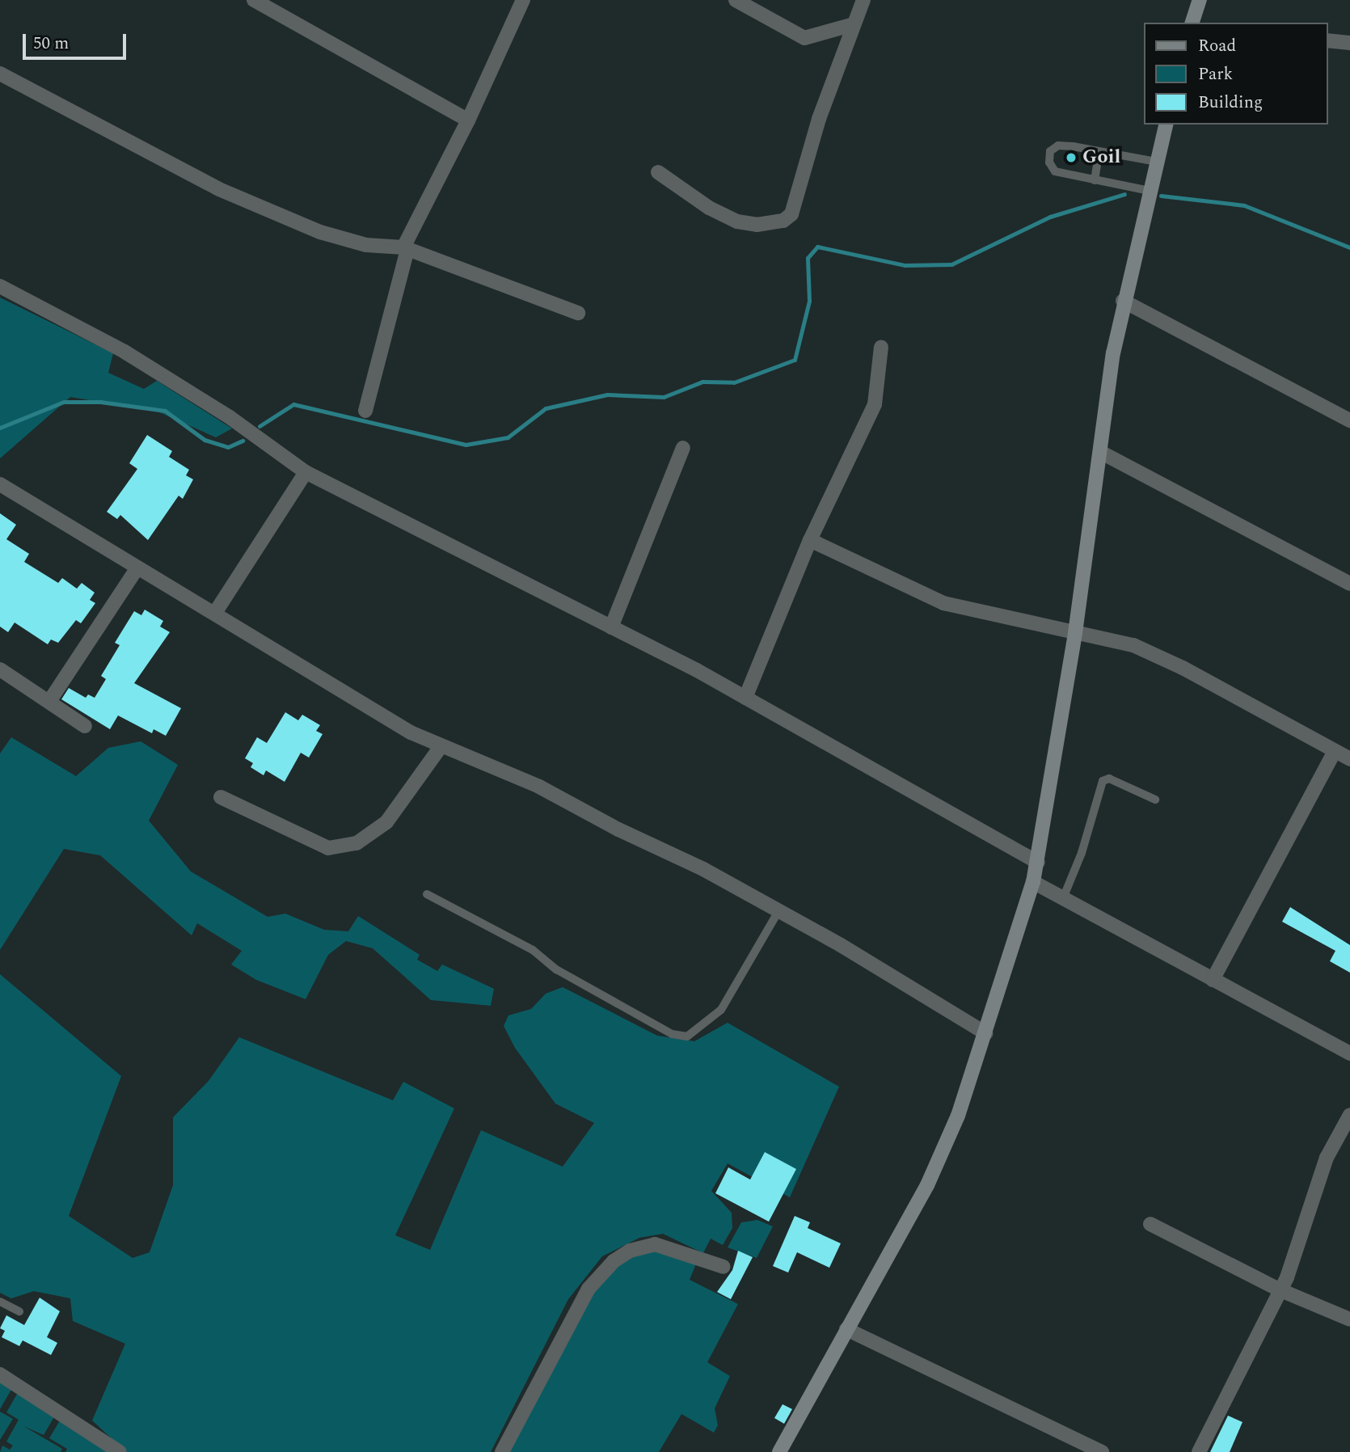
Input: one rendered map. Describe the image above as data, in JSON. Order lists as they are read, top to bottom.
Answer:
{
  "places": ["Goil"],
  "legend": ["Road", "Park", "Building"],
  "scale_bar": "50 m"
}
